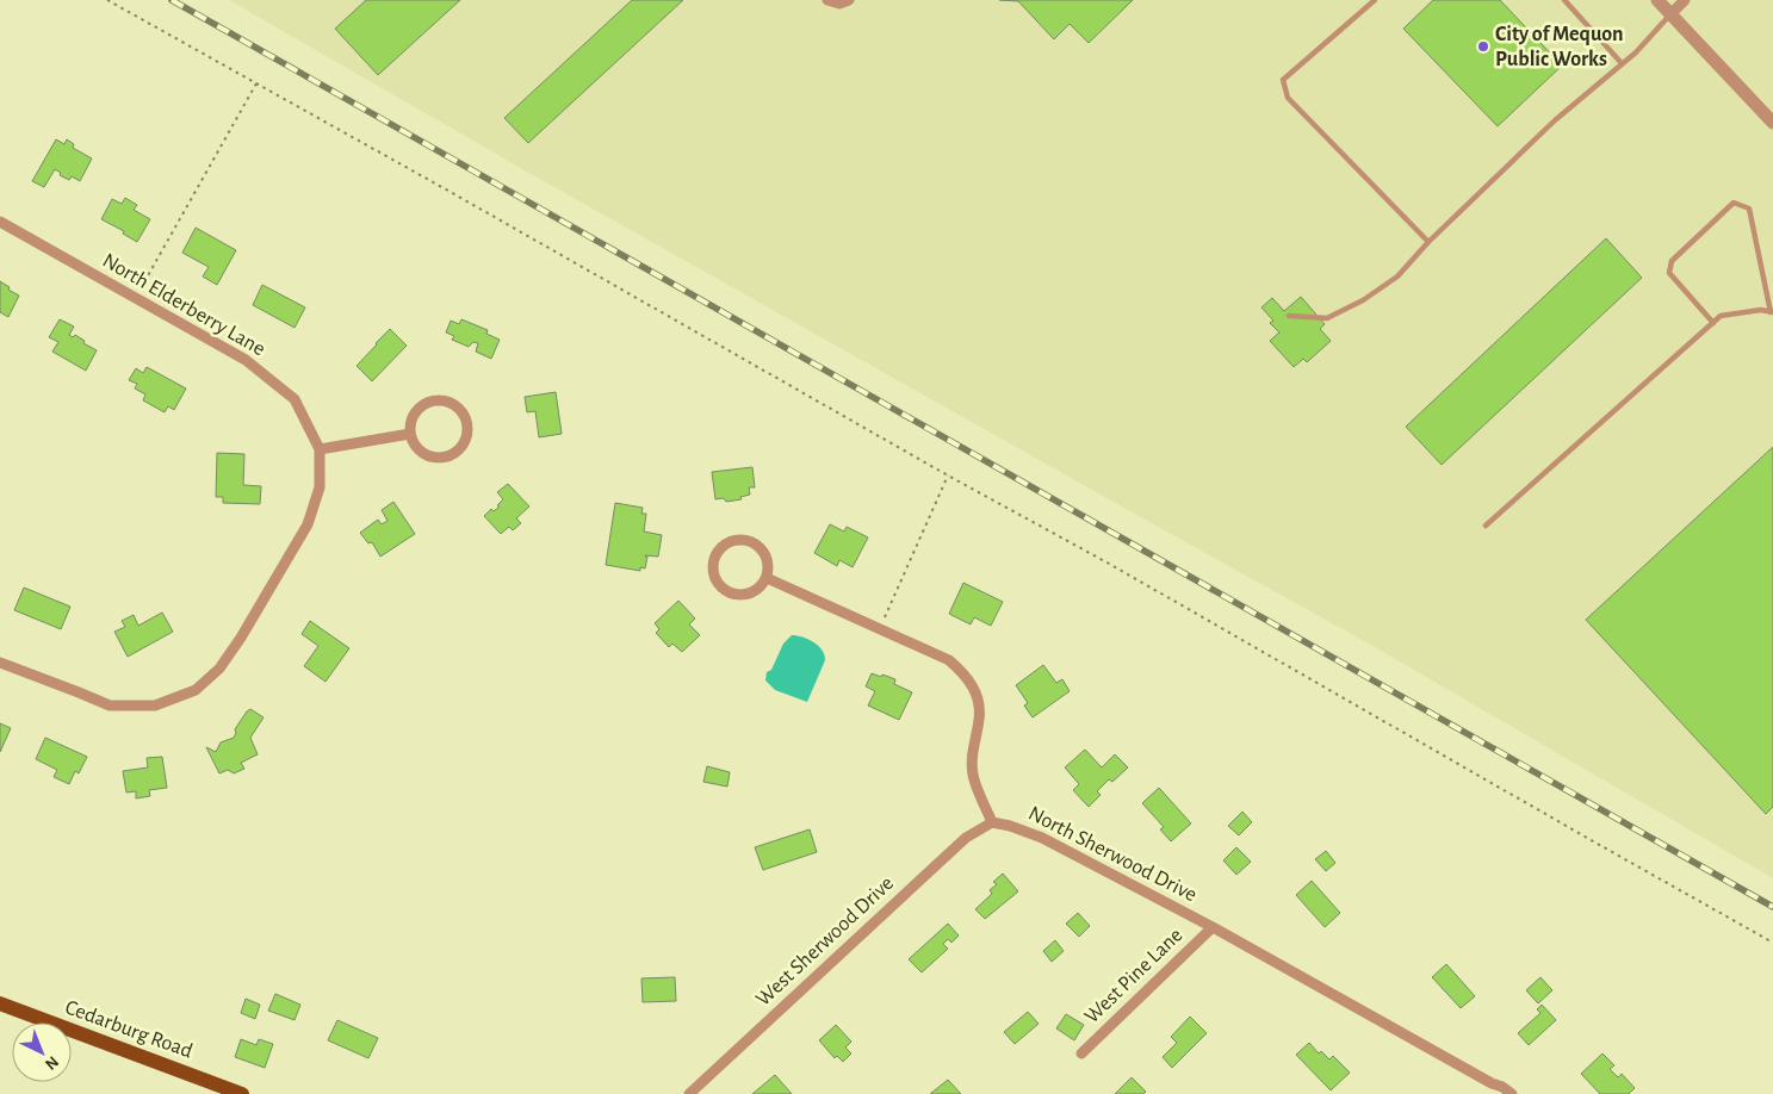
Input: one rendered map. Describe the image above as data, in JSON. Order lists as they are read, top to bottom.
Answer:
{
  "streets": {
    "main road": ["Cedarburg Road"],
    "street": [
      "North Elderberry Lane",
      "North Sherwood Drive",
      "West Sherwood Drive",
      "West Pine Lane"
    ]
  },
  "crossings": [
    ["North Sherwood Drive", "West Sherwood Drive"],
    ["North Sherwood Drive", "West Pine Lane"]
  ],
  "places": ["City of Mequon Public Works"],
  "north": "bottom right"
}
